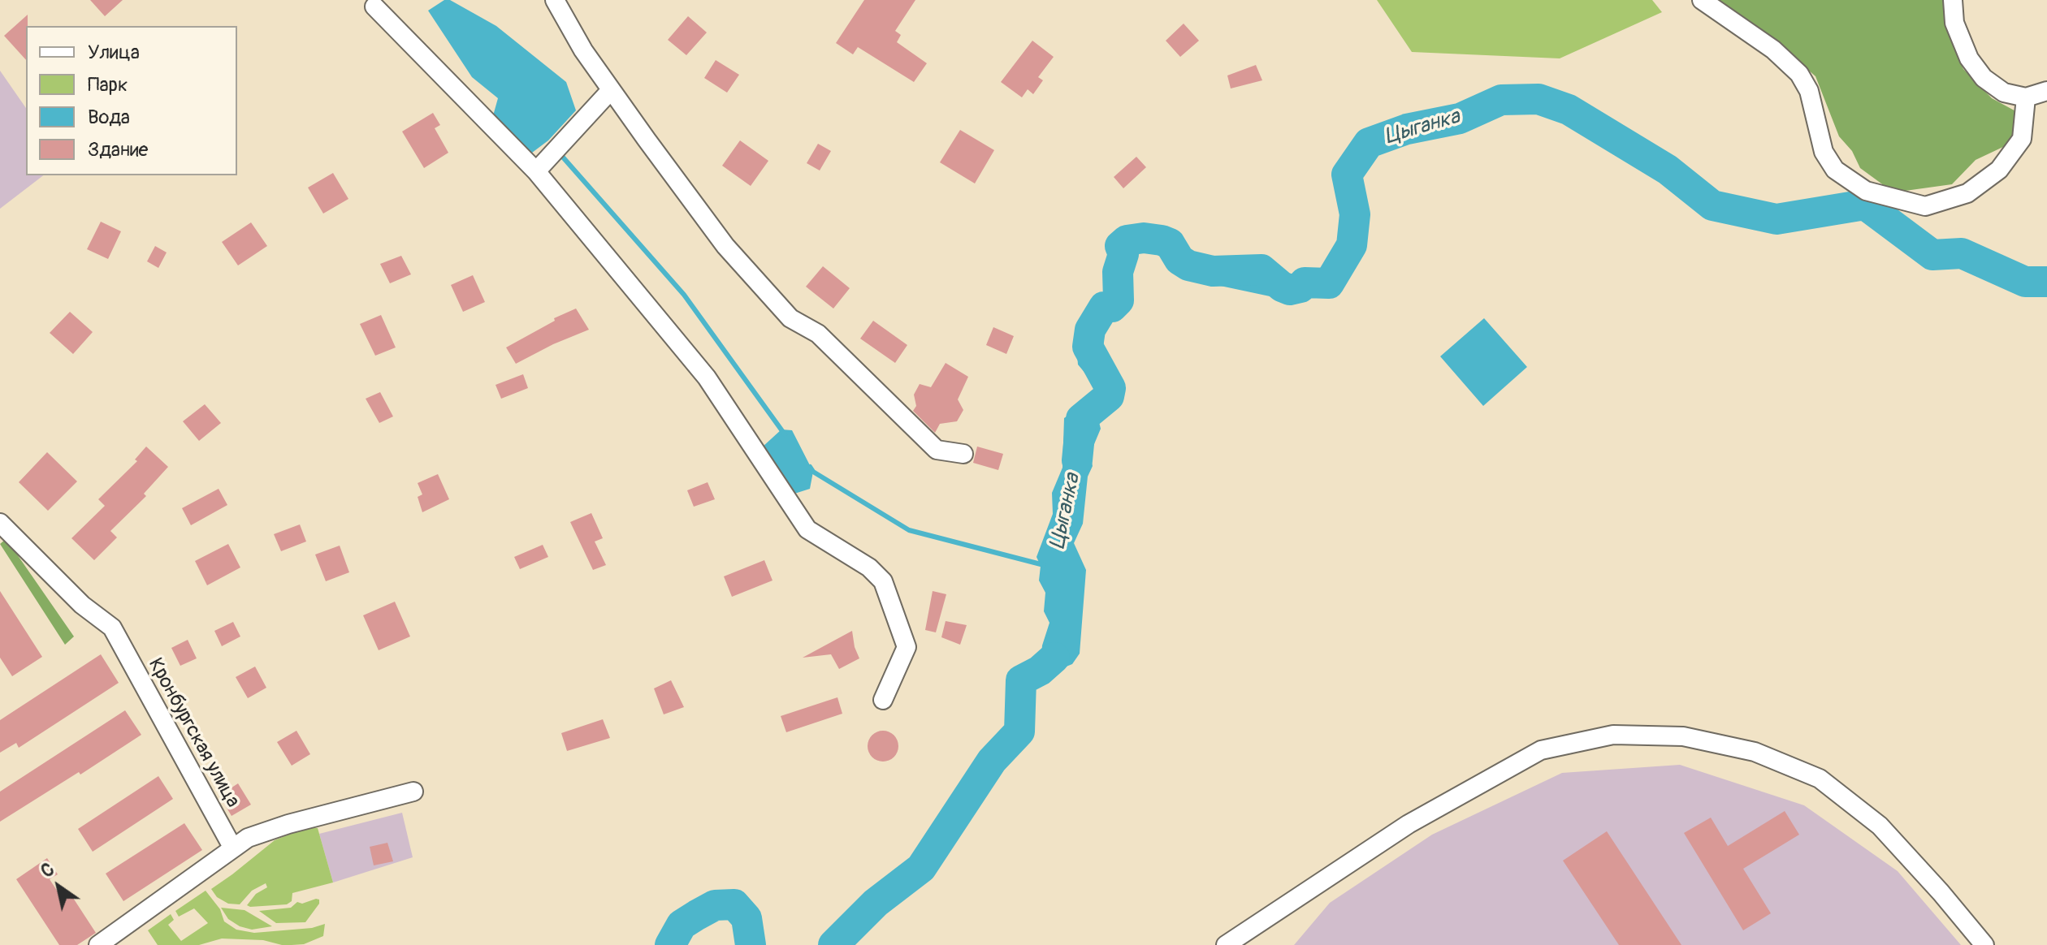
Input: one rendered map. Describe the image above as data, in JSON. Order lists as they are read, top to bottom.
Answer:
{
  "streets": {
    "street": ["Кронбургская улица"]
  },
  "water": ["Цыганка"],
  "legend": [
    "Улица",
    "Парк",
    "Вода",
    "Здание"
  ],
  "north": "top left"
}
